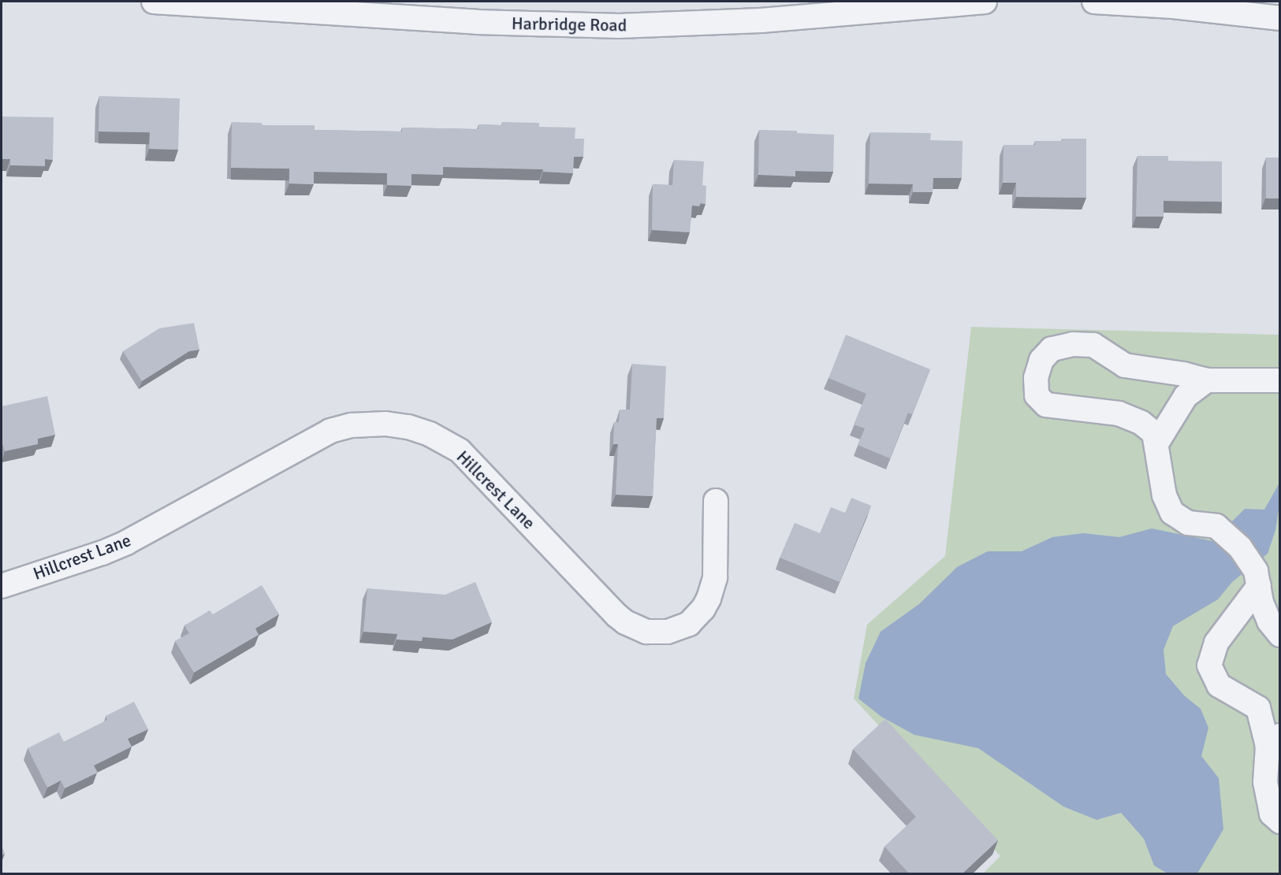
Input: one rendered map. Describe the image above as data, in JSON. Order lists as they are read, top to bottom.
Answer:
{
  "streets": {
    "street": ["Harbridge Road", "Hillcrest Lane"]
  }
}
